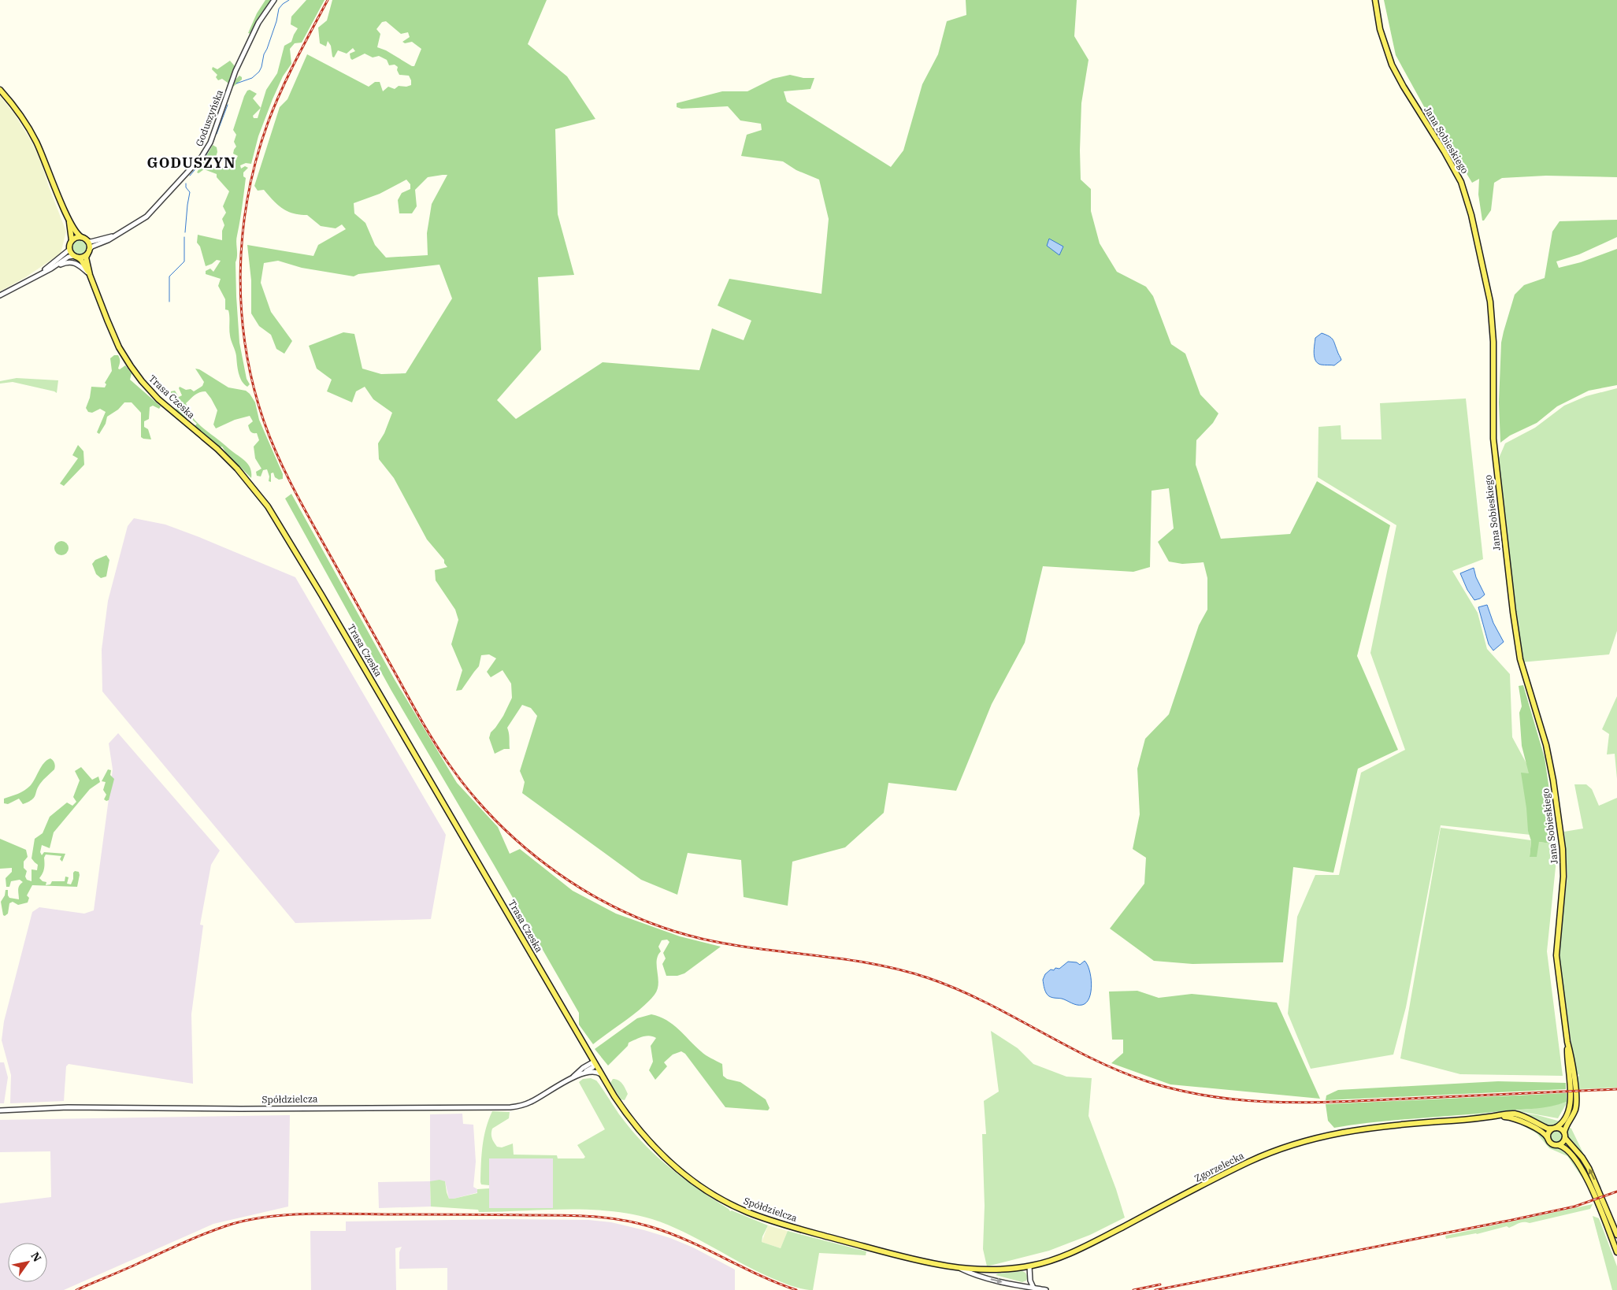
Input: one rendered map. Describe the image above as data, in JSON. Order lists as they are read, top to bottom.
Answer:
{
  "streets": {
    "main road": [
      "Jana Sobieskiego",
      "Trasa Czeska",
      "Spółdzielcza",
      "Zgorzelecka"
    ],
    "street": ["Goduszyńska"]
  },
  "crossings": [
    ["Goduszyńska", "Trasa Czeska"],
    ["Jana Sobieskiego", "Zgorzelecka"],
    ["Trasa Czeska", "Spółdzielcza"],
    ["Spółdzielcza", "Zgorzelecka"]
  ],
  "districts": ["GODUSZYN"],
  "north": "top right"
}
